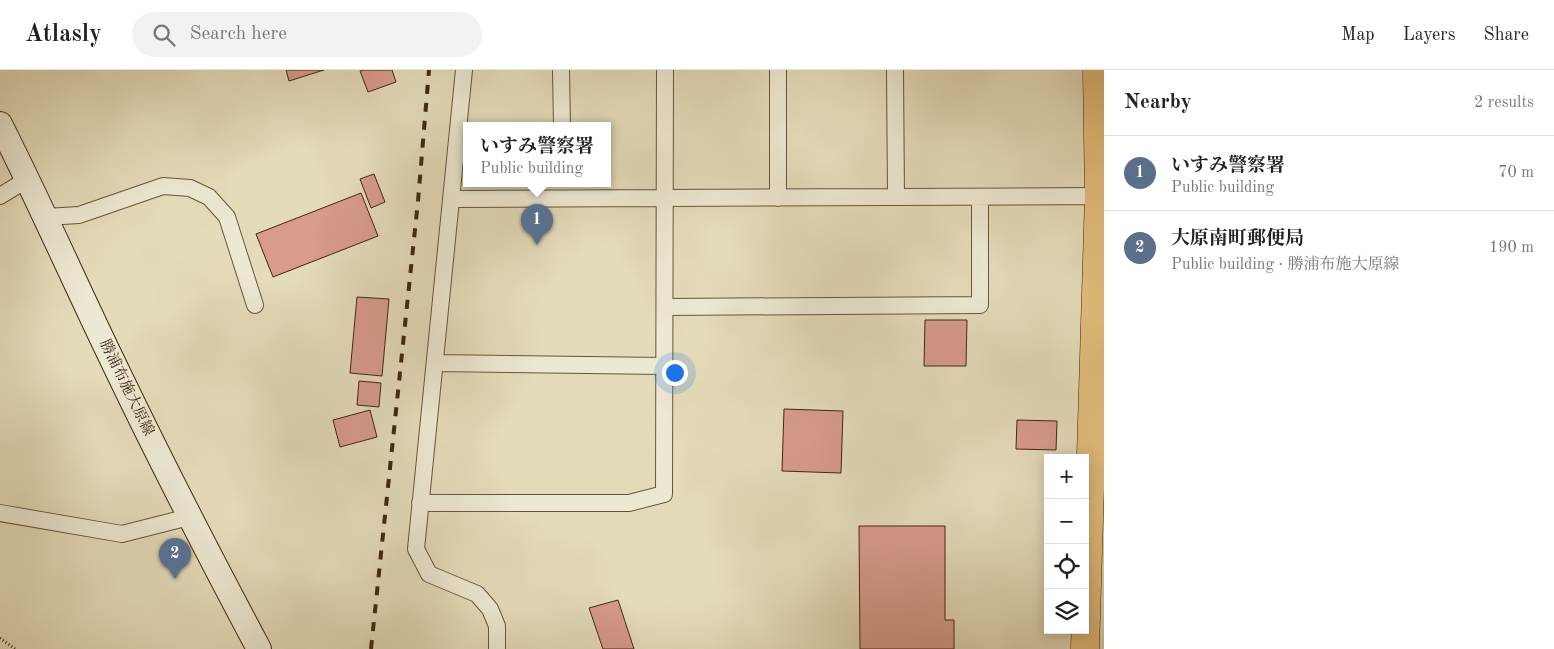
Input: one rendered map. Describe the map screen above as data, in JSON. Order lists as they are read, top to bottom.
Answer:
{
  "streets": {
    "main road": ["勝浦布施大原線"]
  },
  "page": {
    "header": "Atlasly",
    "search": "Search here",
    "nav": ["Map", "Layers", "Share"],
    "heading": ["Nearby", "2 results"],
    "popup": ["いすみ警察署", "Public building"],
    "list": [
      {
        "mark": "1",
        "name": "いすみ警察署",
        "note": "Public building",
        "value": "70 m"
      },
      {
        "mark": "2",
        "name": "大原南町郵便局",
        "note": "Public building · 勝浦布施大原線",
        "value": "190 m"
      }
    ],
    "pins": ["1", "2"],
    "map_buttons": ["+", "−"]
  }
}
